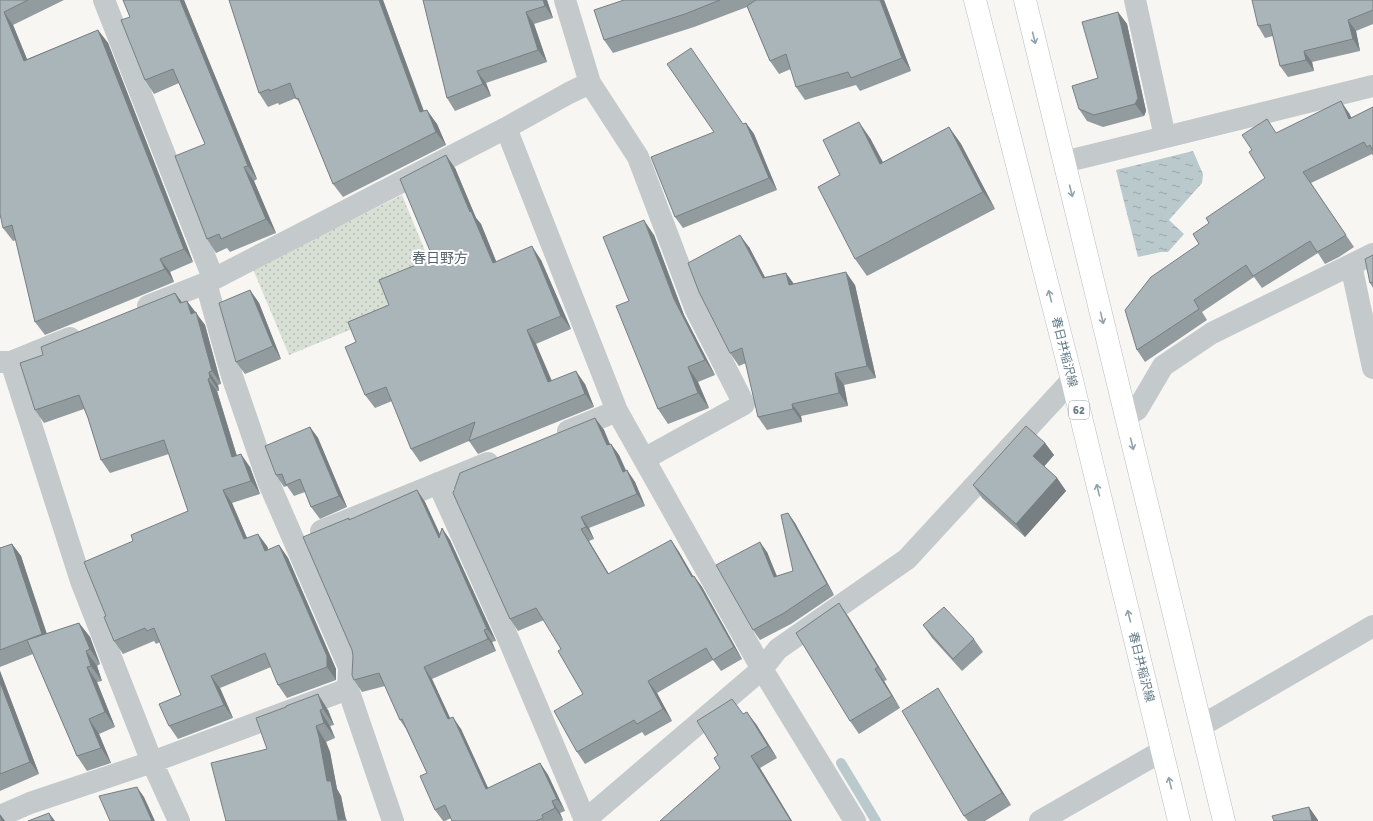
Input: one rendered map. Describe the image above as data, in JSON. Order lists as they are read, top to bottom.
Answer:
{
  "streets": {
    "main road": ["春日井稲沢線", "62"]
  },
  "districts": ["春日野方"]
}
